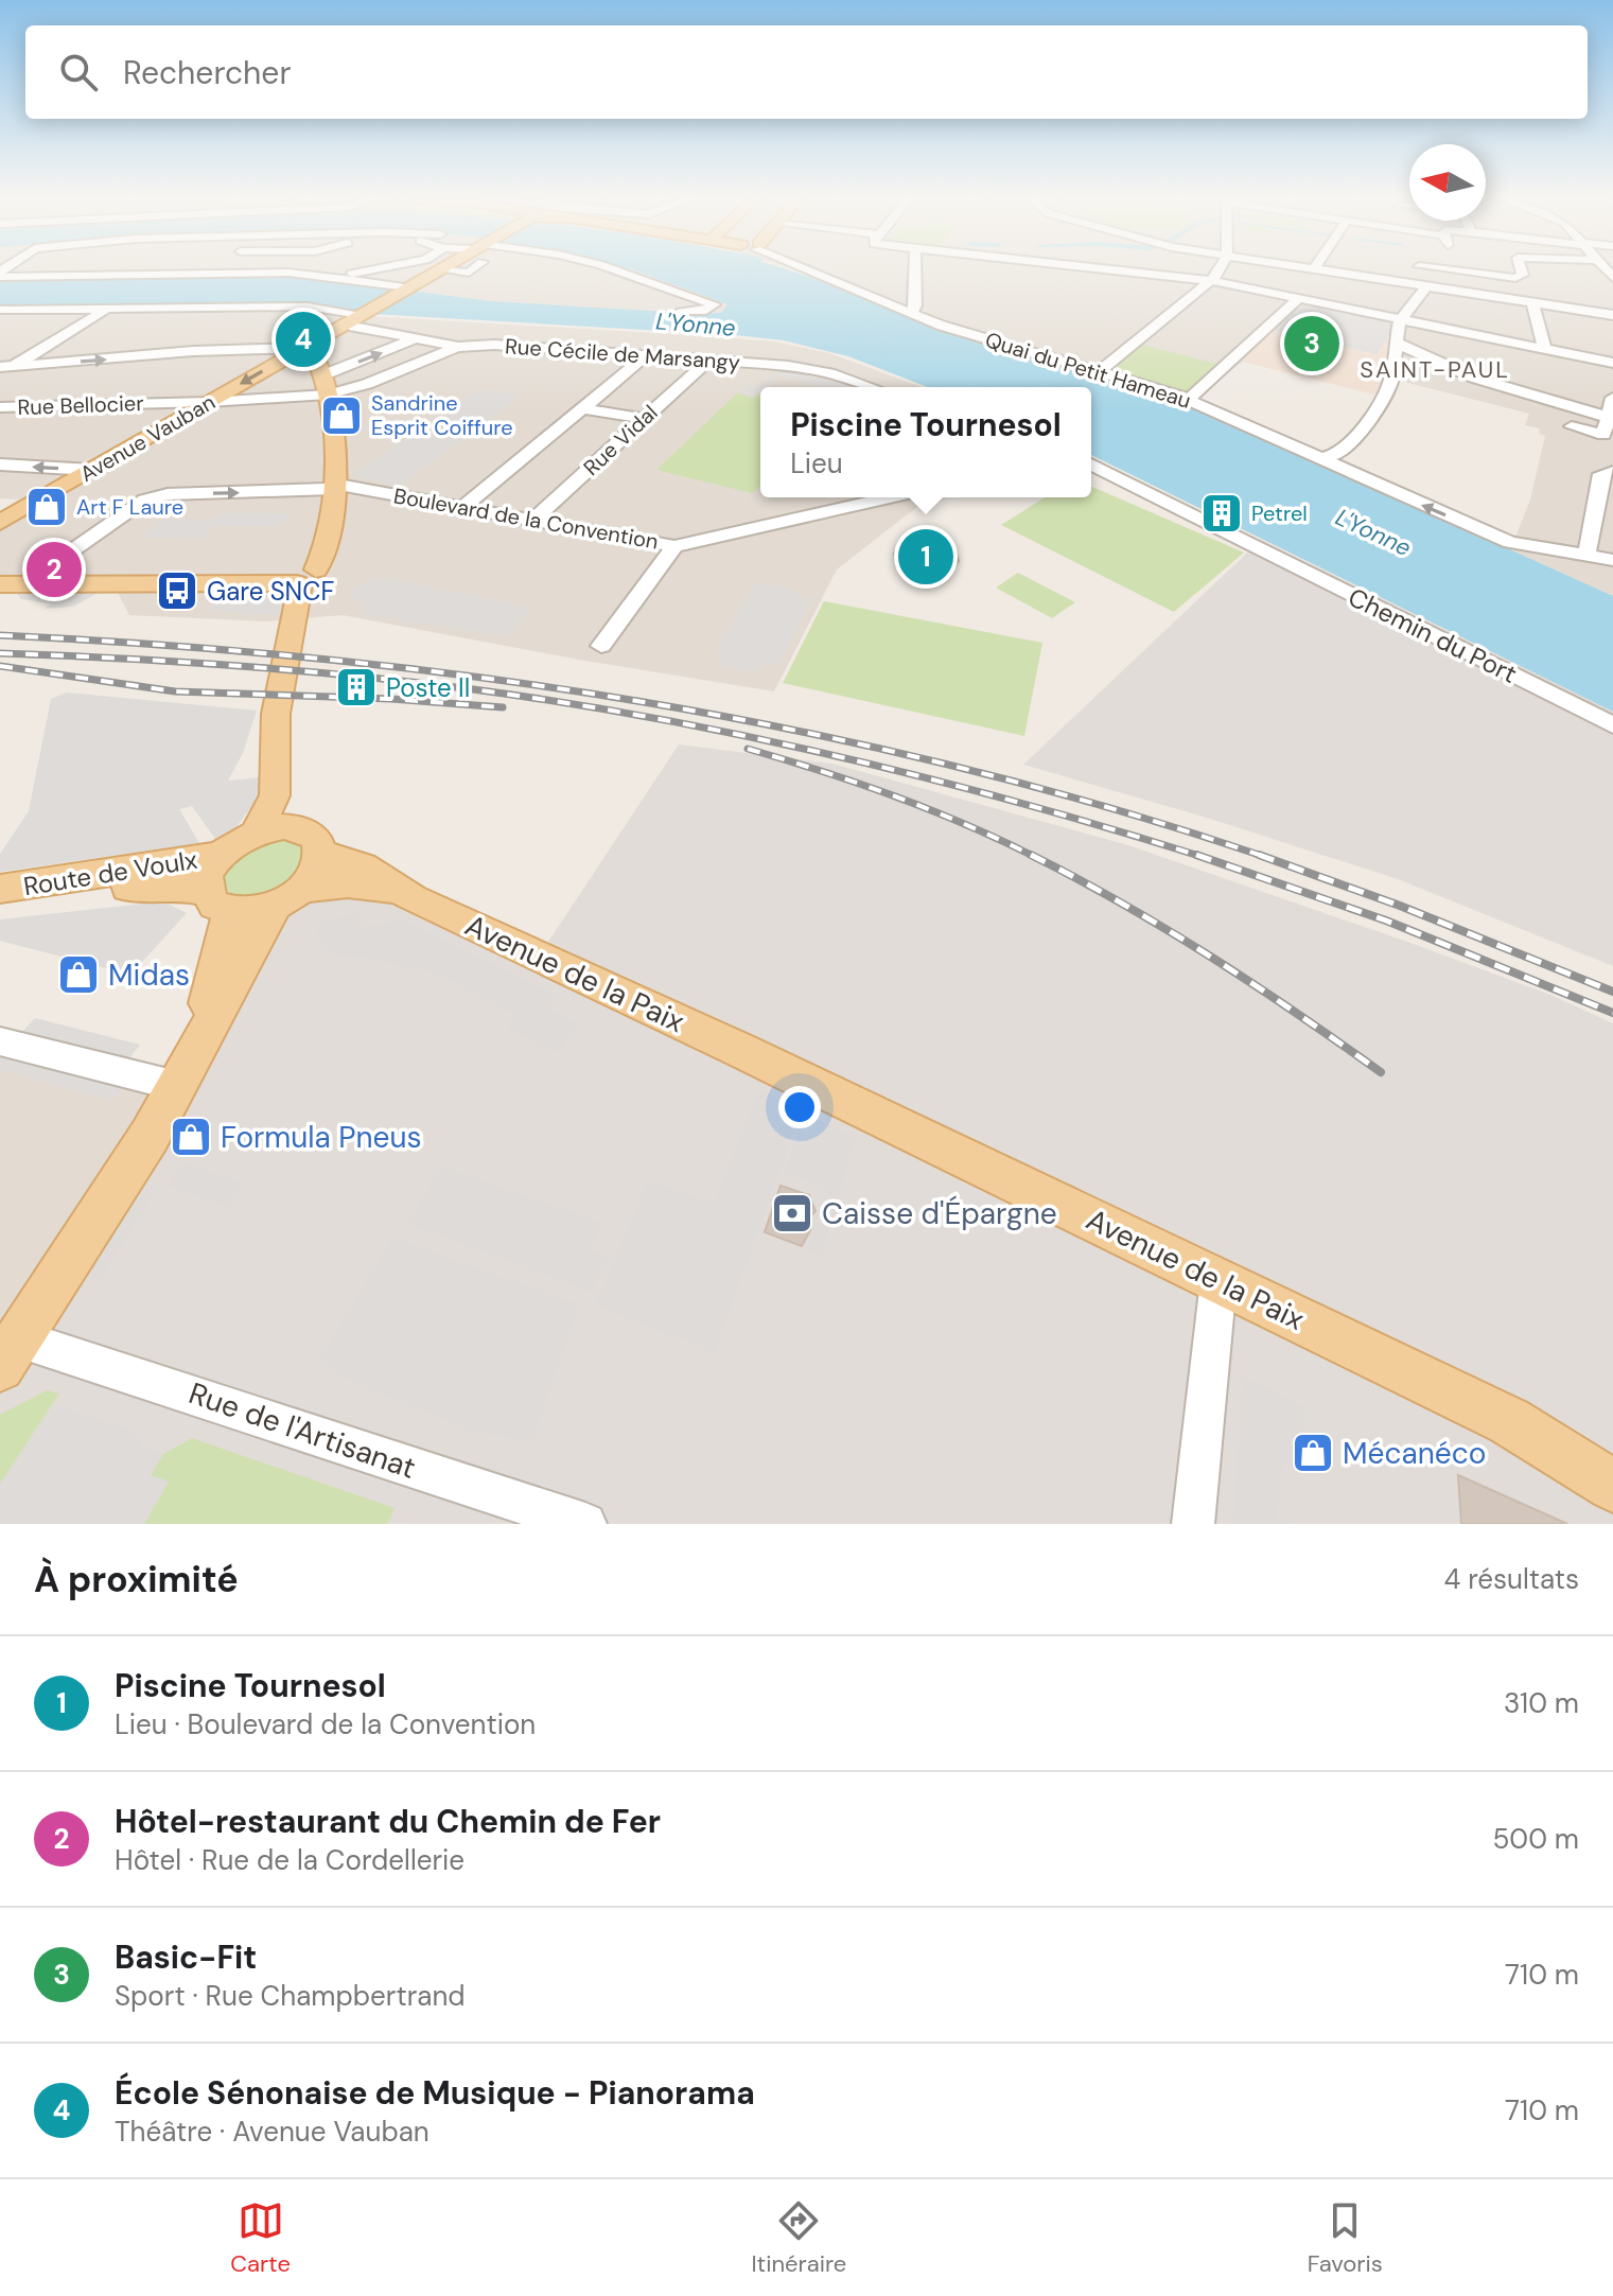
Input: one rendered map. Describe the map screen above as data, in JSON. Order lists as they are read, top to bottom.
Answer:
{
  "streets": {
    "main road": ["Avenue Vauban", "Route de Voulx", "Avenue de la Paix"],
    "street": [
      "Rue Cécile de Marsangy",
      "Quai du Petit Hameau",
      "Rue Bellocier",
      "Rue Vidal",
      "Boulevard de la Convention",
      "Chemin du Port",
      "Rue de l'Artisanat"
    ]
  },
  "crossings": [
    ["Rue Cécile de Marsangy", "Rue Bellocier"],
    ["Rue Cécile de Marsangy", "Avenue Vauban"],
    ["Rue Cécile de Marsangy", "Rue Vidal"],
    ["Rue Bellocier", "Avenue Vauban"],
    ["Rue Vidal", "Boulevard de la Convention"],
    ["Route de Voulx", "Avenue de la Paix"]
  ],
  "districts": ["SAINT-PAUL"],
  "water": ["L'Yonne"],
  "places": {
    "shop": [
      "Sandrine Esprit Coiffure",
      "Art F Laure",
      "Midas",
      "Formula Pneus",
      "Mécanéco"
    ],
    "building": ["Petrel", "Poste II"],
    "bus stop": ["Gare SNCF"],
    "bank": ["Caisse d'Épargne"]
  },
  "north": "left",
  "page": {
    "search": "Rechercher",
    "pins": [
      "4",
      "3",
      "1",
      "2"
    ],
    "popup": ["Piscine Tournesol", "Lieu"],
    "heading": ["À proximité", "4 résultats"],
    "list": [
      {
        "mark": "1",
        "name": "Piscine Tournesol",
        "note": "Lieu · Boulevard de la Convention",
        "value": "310 m"
      },
      {
        "mark": "2",
        "name": "Hôtel-restaurant du Chemin de Fer",
        "note": "Hôtel · Rue de la Cordellerie",
        "value": "500 m"
      },
      {
        "mark": "3",
        "name": "Basic-Fit",
        "note": "Sport · Rue Champbertrand",
        "value": "710 m"
      },
      {
        "mark": "4",
        "name": "École Sénonaise de Musique - Pianorama",
        "note": "Théâtre · Avenue Vauban",
        "value": "710 m"
      }
    ],
    "nav": ["Carte", "Itinéraire", "Favoris"]
  }
}
